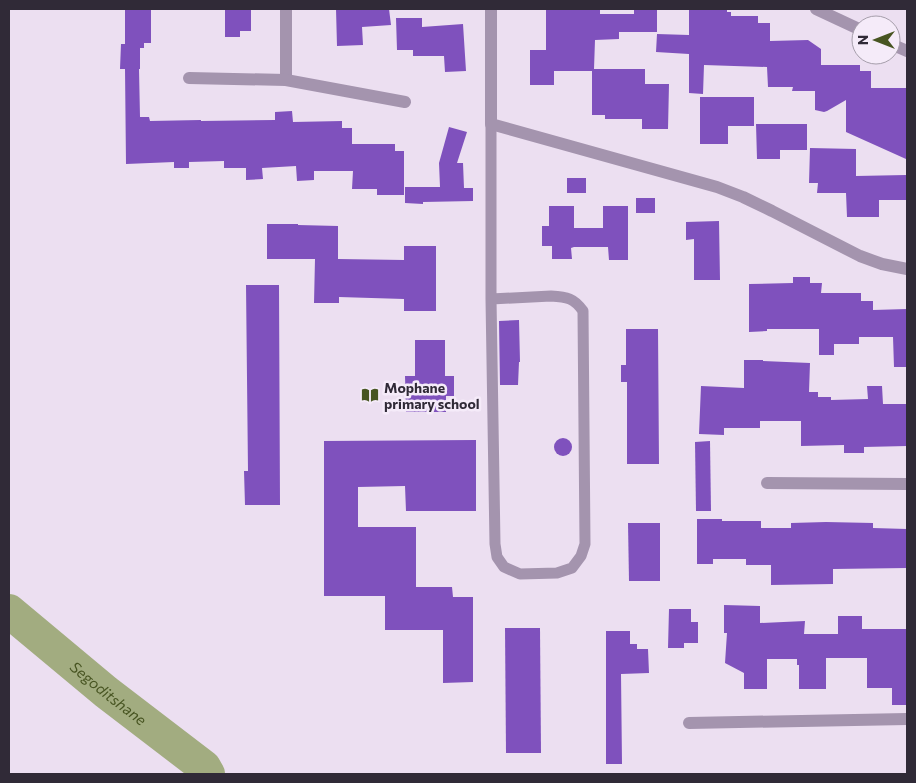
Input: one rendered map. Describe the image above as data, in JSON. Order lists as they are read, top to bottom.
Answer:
{
  "water": ["Segoditshane"],
  "places": {
    "library": ["Mophane primary school"]
  },
  "north": "left"
}
